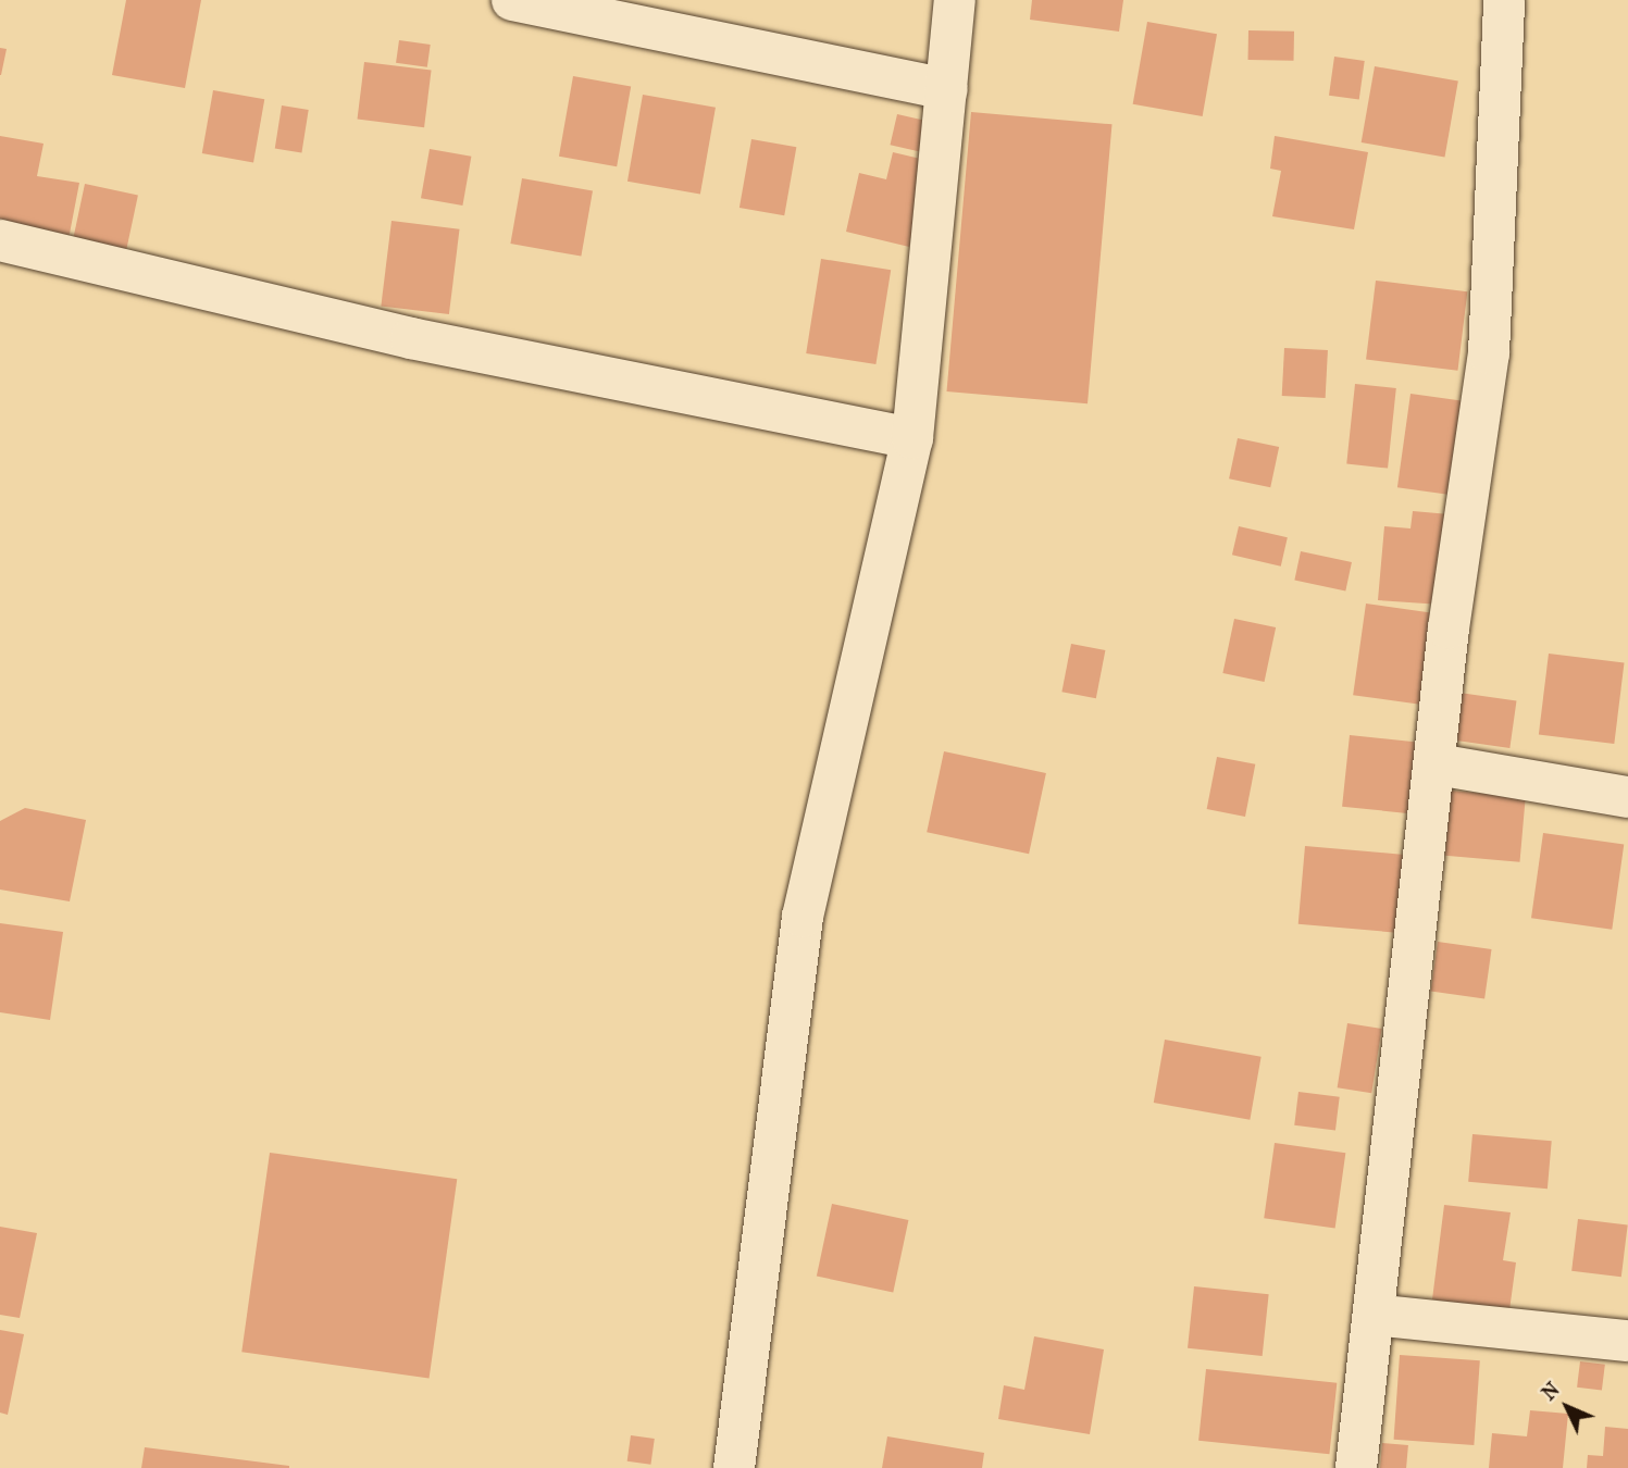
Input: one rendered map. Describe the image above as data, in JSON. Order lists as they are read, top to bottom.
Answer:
{
  "north": "top left"
}
